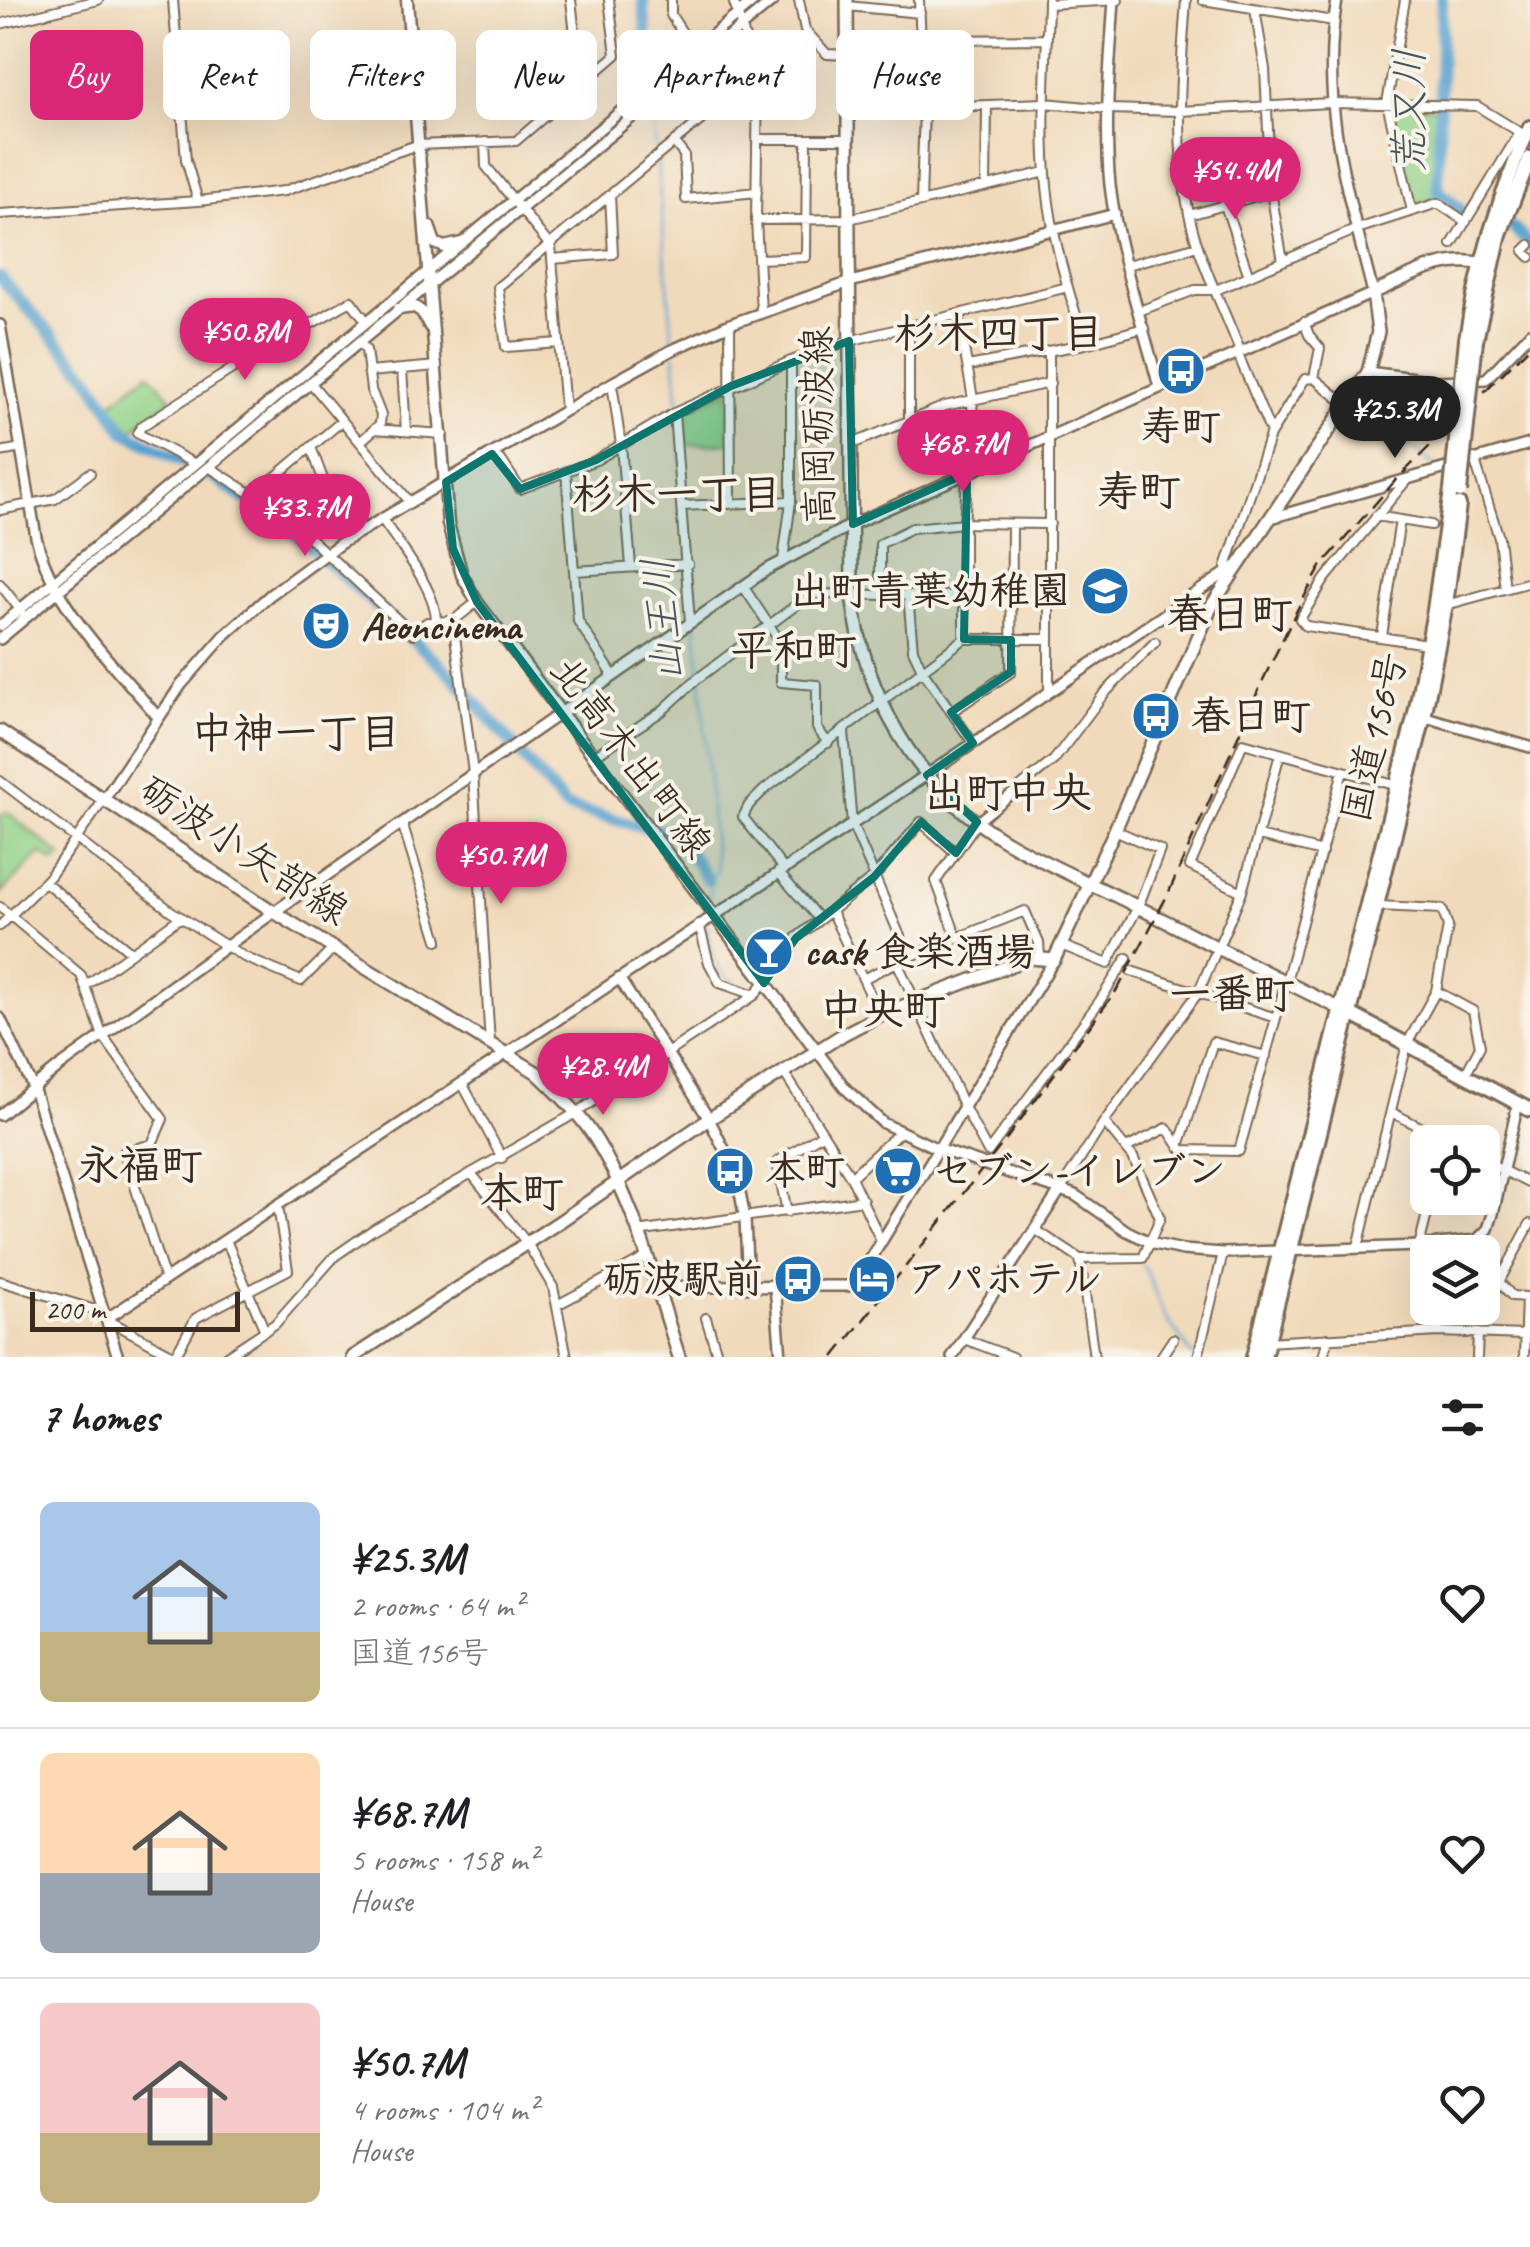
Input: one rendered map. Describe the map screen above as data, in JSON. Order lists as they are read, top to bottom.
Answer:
{
  "streets": {
    "highway": ["国道156号"],
    "main road": ["高岡砺波線", "北高木出町線", "砺波小矢部線"]
  },
  "crossings": [
    ["高岡砺波線", "国道156号"]
  ],
  "districts": [
    "杉木四丁目",
    "寿町",
    "杉木一丁目",
    "春日町",
    "平和町",
    "中神一丁目",
    "出町中央",
    "一番町",
    "中央町",
    "永福町",
    "本町"
  ],
  "water": ["荒又川", "山王川"],
  "places": {
    "bus stop": [
      "寿町",
      "春日町",
      "本町",
      "砺波駅前"
    ],
    "school or university": ["出町青葉幼稚園"],
    "theatre": ["Aeoncinema"],
    "bar": ["cask 食楽酒場"],
    "supermarket": ["セブン-イレブン"],
    "hotel": ["アパホテル"]
  },
  "scale_bar": "200 m",
  "page": {
    "chip": [
      "Buy",
      "Rent",
      "Filters",
      "New",
      "Apartment",
      "House"
    ],
    "price": [
      "¥54.4M",
      "¥50.8M",
      "¥25.3M",
      "¥68.7M",
      "¥33.7M",
      "¥50.7M",
      "¥28.4M"
    ],
    "scale": "200 m",
    "heading": "7 homes",
    "list": [
      {
        "name": "¥25.3M",
        "note": "2 rooms · 64 m² · 国道156号"
      },
      {
        "name": "¥68.7M",
        "note": "5 rooms · 158 m² · House"
      },
      {
        "name": "¥50.7M",
        "note": "4 rooms · 104 m² · House"
      }
    ]
  }
}
